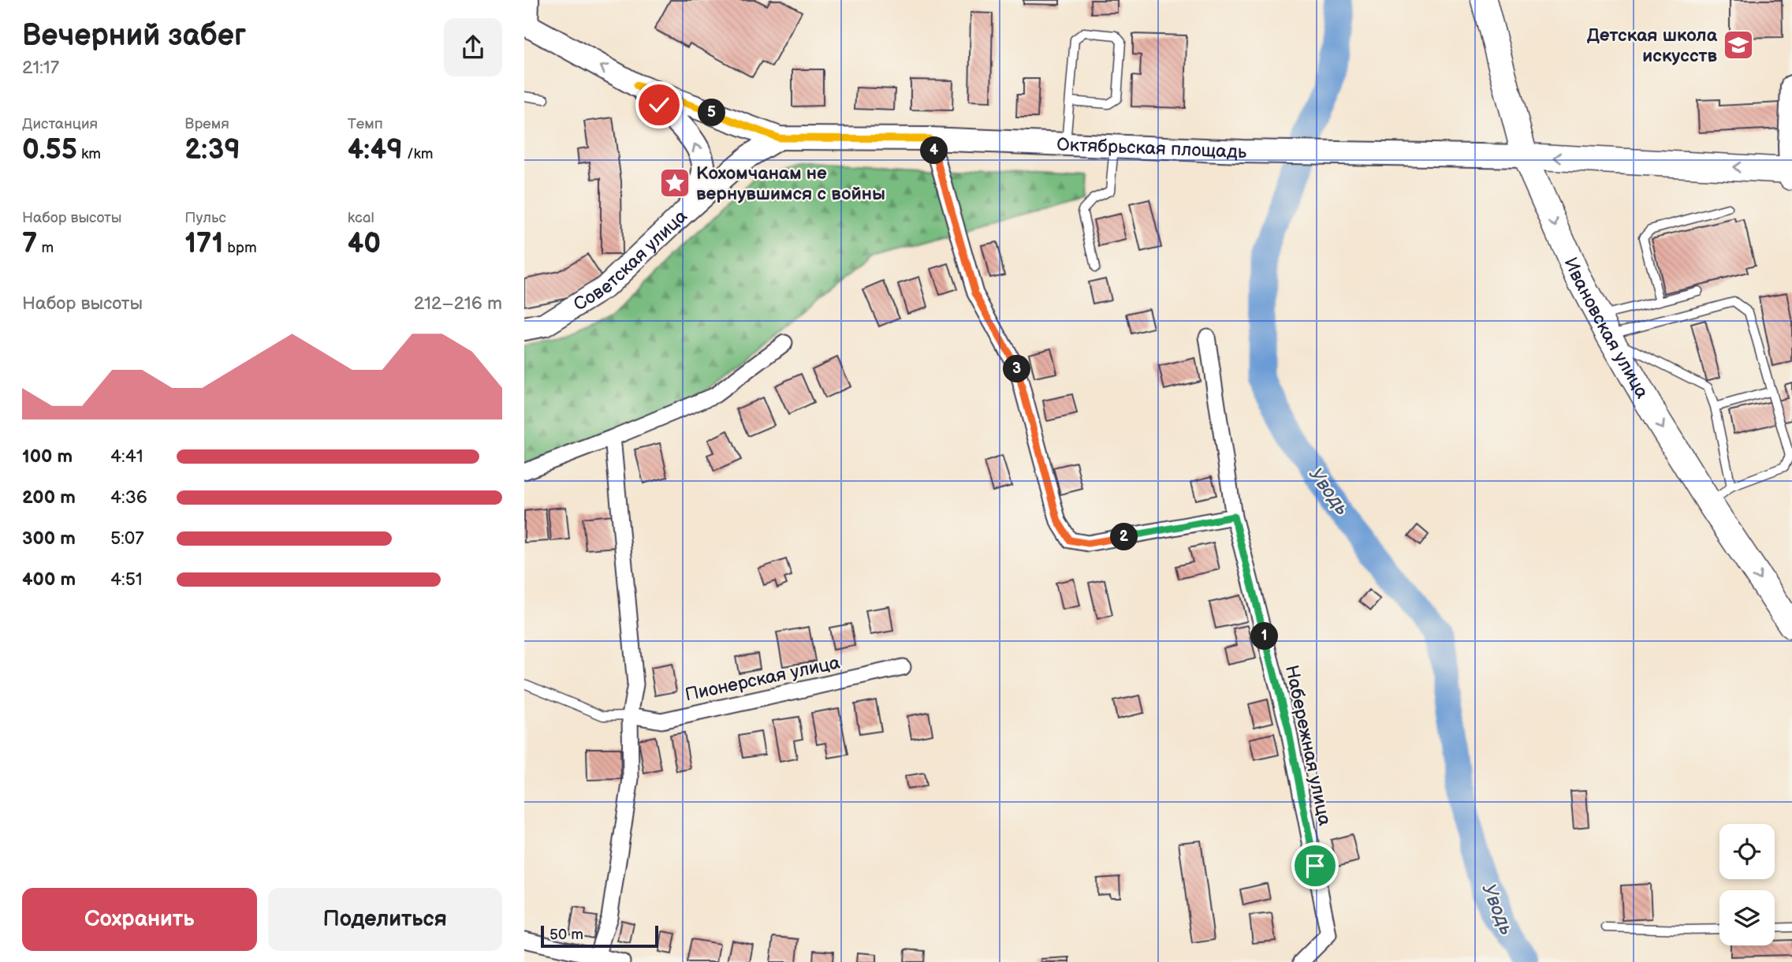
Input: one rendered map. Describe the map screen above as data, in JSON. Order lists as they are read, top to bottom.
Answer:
{
  "streets": {
    "main road": ["Октябрьская площадь", "Советская улица", "Ивановская улица"],
    "street": ["Пионерская улица", "Набережная улица"]
  },
  "crossings": [
    ["Октябрьская площадь", "Советская улица"],
    ["Октябрьская площадь", "Ивановская улица"]
  ],
  "one_way": ["Ивановская улица"],
  "water": ["Уводь"],
  "places": {
    "school or university": ["Детская школа искусств"],
    "place": ["Кохомчанам не вернувшимся с войны"]
  },
  "scale_bar": "50 m",
  "page": {
    "heading": ["Вечерний забег", "21:17"],
    "stats": [
      ["Дистанция", "0.55 km"],
      ["Время", "2:39"],
      ["Темп", "4:49 /km"],
      ["Набор высоты", "7 m"],
      ["Пульс", "171 bpm"],
      ["kcal", "40"]
    ],
    "pins": [
      "5",
      "4",
      "3",
      "2",
      "1"
    ],
    "chart": ["Набор высоты", "212–216 m"],
    "list": [
      {
        "name": "100 m",
        "note": "4:41"
      },
      {
        "name": "200 m",
        "note": "4:36"
      },
      {
        "name": "300 m",
        "note": "5:07"
      },
      {
        "name": "400 m",
        "note": "4:51"
      }
    ],
    "buttons": ["Сохранить", "Поделиться"],
    "scale": "50 m"
  }
}
